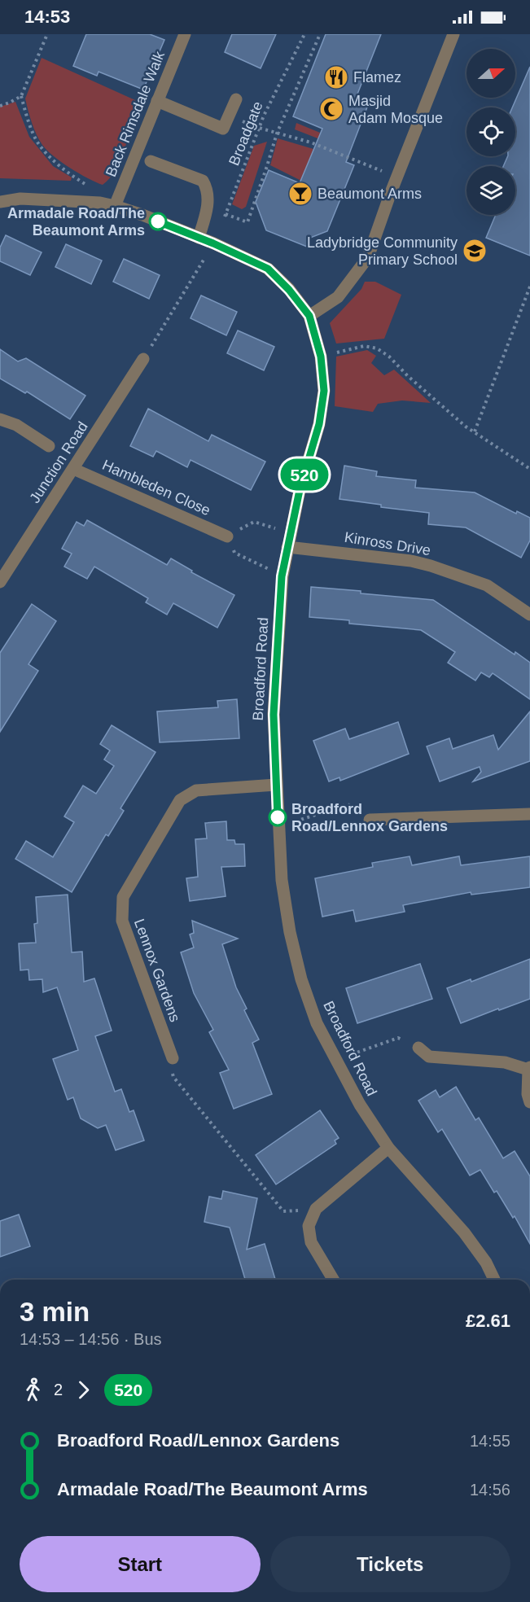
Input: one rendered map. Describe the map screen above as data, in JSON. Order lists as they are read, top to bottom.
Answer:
{
  "streets": {
    "street": [
      "Back Rimsdale Walk",
      "Junction Road",
      "Hambleden Close",
      "Kinross Drive",
      "Broadford Road",
      "Lennox Gardens"
    ],
    "path": ["Broadgate"]
  },
  "crossings": [
    ["Back Rimsdale Walk", "Broadford Road"],
    ["Broadgate", "Junction Road"],
    ["Broadgate", "Broadford Road"],
    ["Junction Road", "Hambleden Close"],
    ["Kinross Drive", "Broadford Road"],
    ["Broadford Road", "Lennox Gardens"]
  ],
  "places": {
    "restaurant": ["Flamez"],
    "mosque": ["Masjid Adam Mosque"],
    "bar": ["Beaumont Arms"],
    "other": ["Armadale Road/The Beaumont Arms", "Broadford Road/Lennox Gardens"],
    "school or university": ["Ladybridge Community Primary School"]
  },
  "lines": ["bus line 520"],
  "north": "right",
  "page": {
    "status": "14:53",
    "on_map": "520",
    "heading": ["3 min", "14:53 – 14:56 · Bus", "£2.61"],
    "legs": ["2", "520"],
    "list": [
      {
        "name": "Broadford Road/Lennox Gardens",
        "value": "14:55"
      },
      {
        "name": "Armadale Road/The Beaumont Arms",
        "value": "14:56"
      }
    ],
    "buttons": ["Start", "Tickets"]
  }
}
